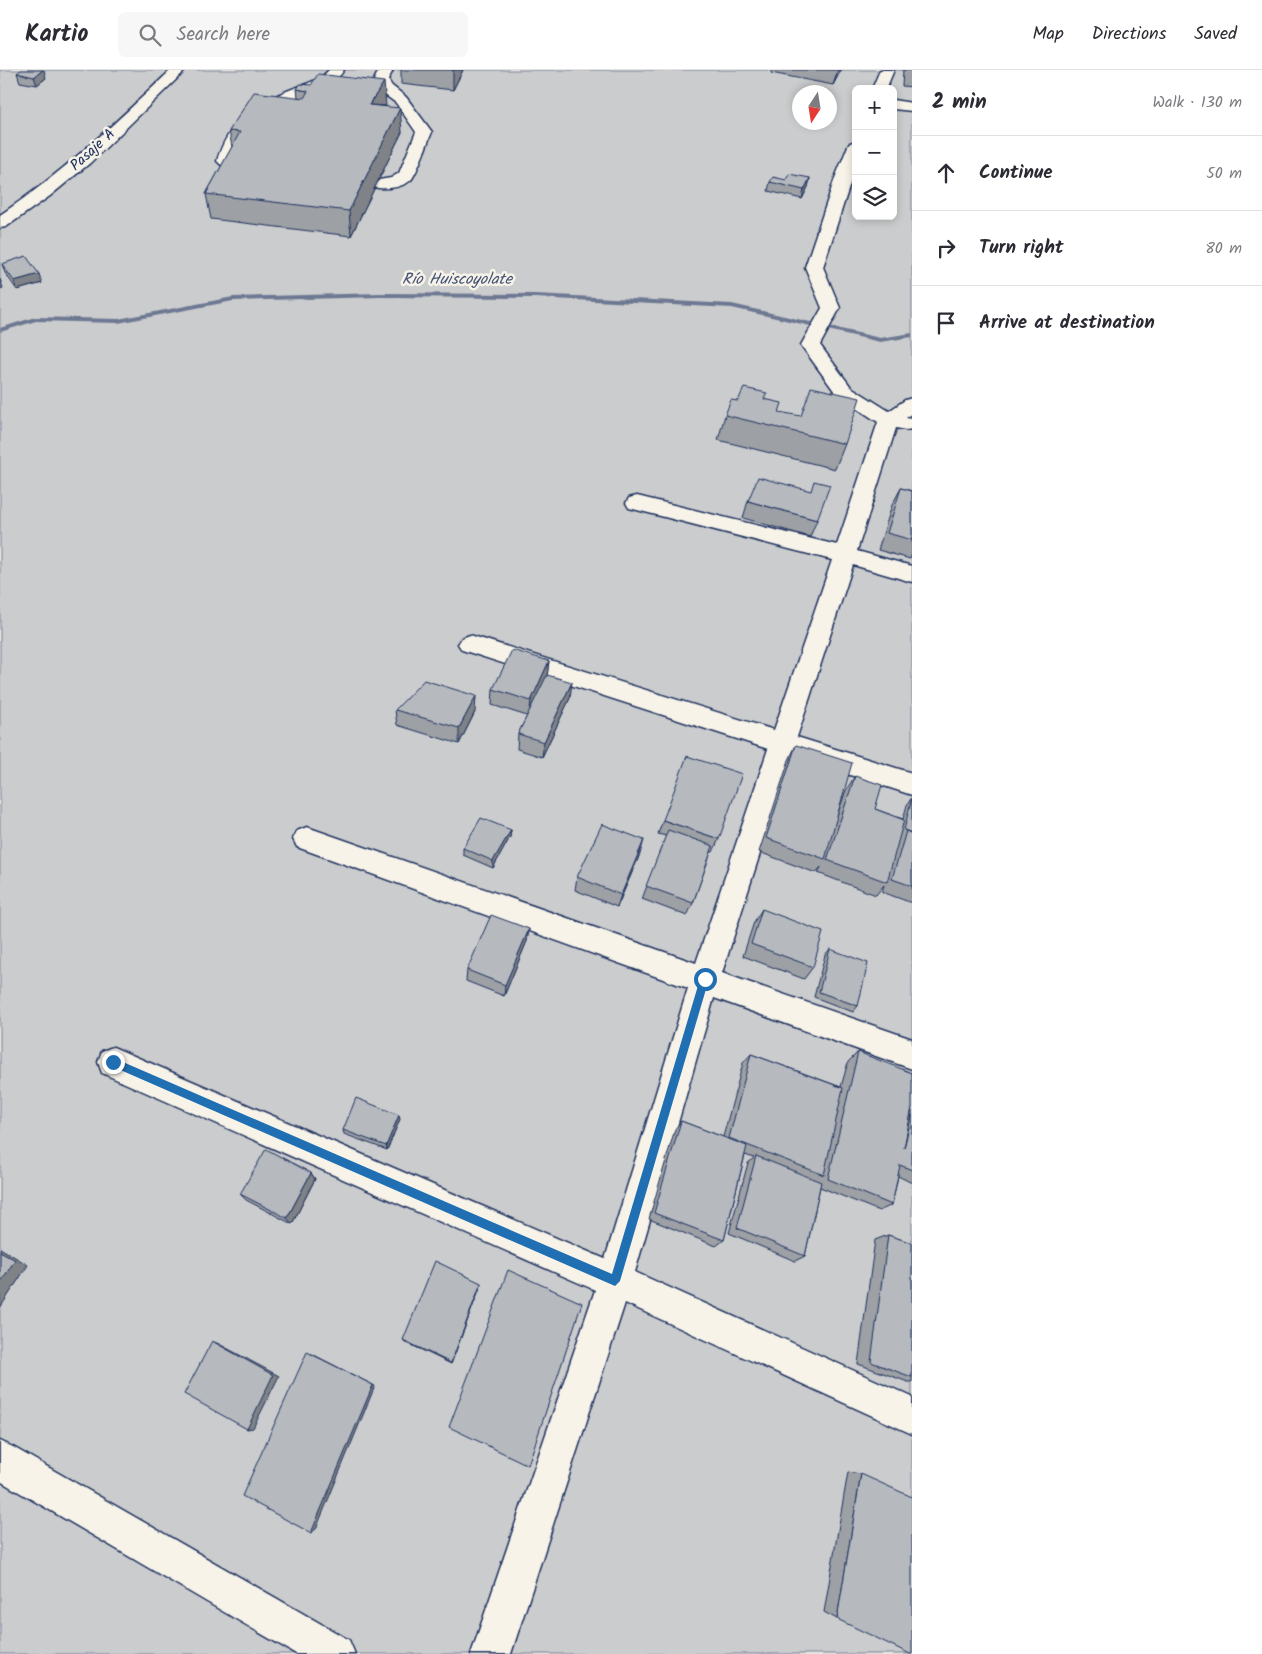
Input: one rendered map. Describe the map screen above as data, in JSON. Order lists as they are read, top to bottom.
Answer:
{
  "streets": {
    "street": ["Pasaje A"]
  },
  "water": ["Río Huiscoyolate"],
  "north": "bottom",
  "page": {
    "header": "Kartio",
    "search": "Search here",
    "nav": ["Map", "Directions", "Saved"],
    "heading": ["2 min", "Walk · 130 m"],
    "map_buttons": ["+", "−"],
    "list": [
      ["Continue", "50 m"],
      ["Turn right", "80 m"],
      "Arrive at destination"
    ]
  }
}
